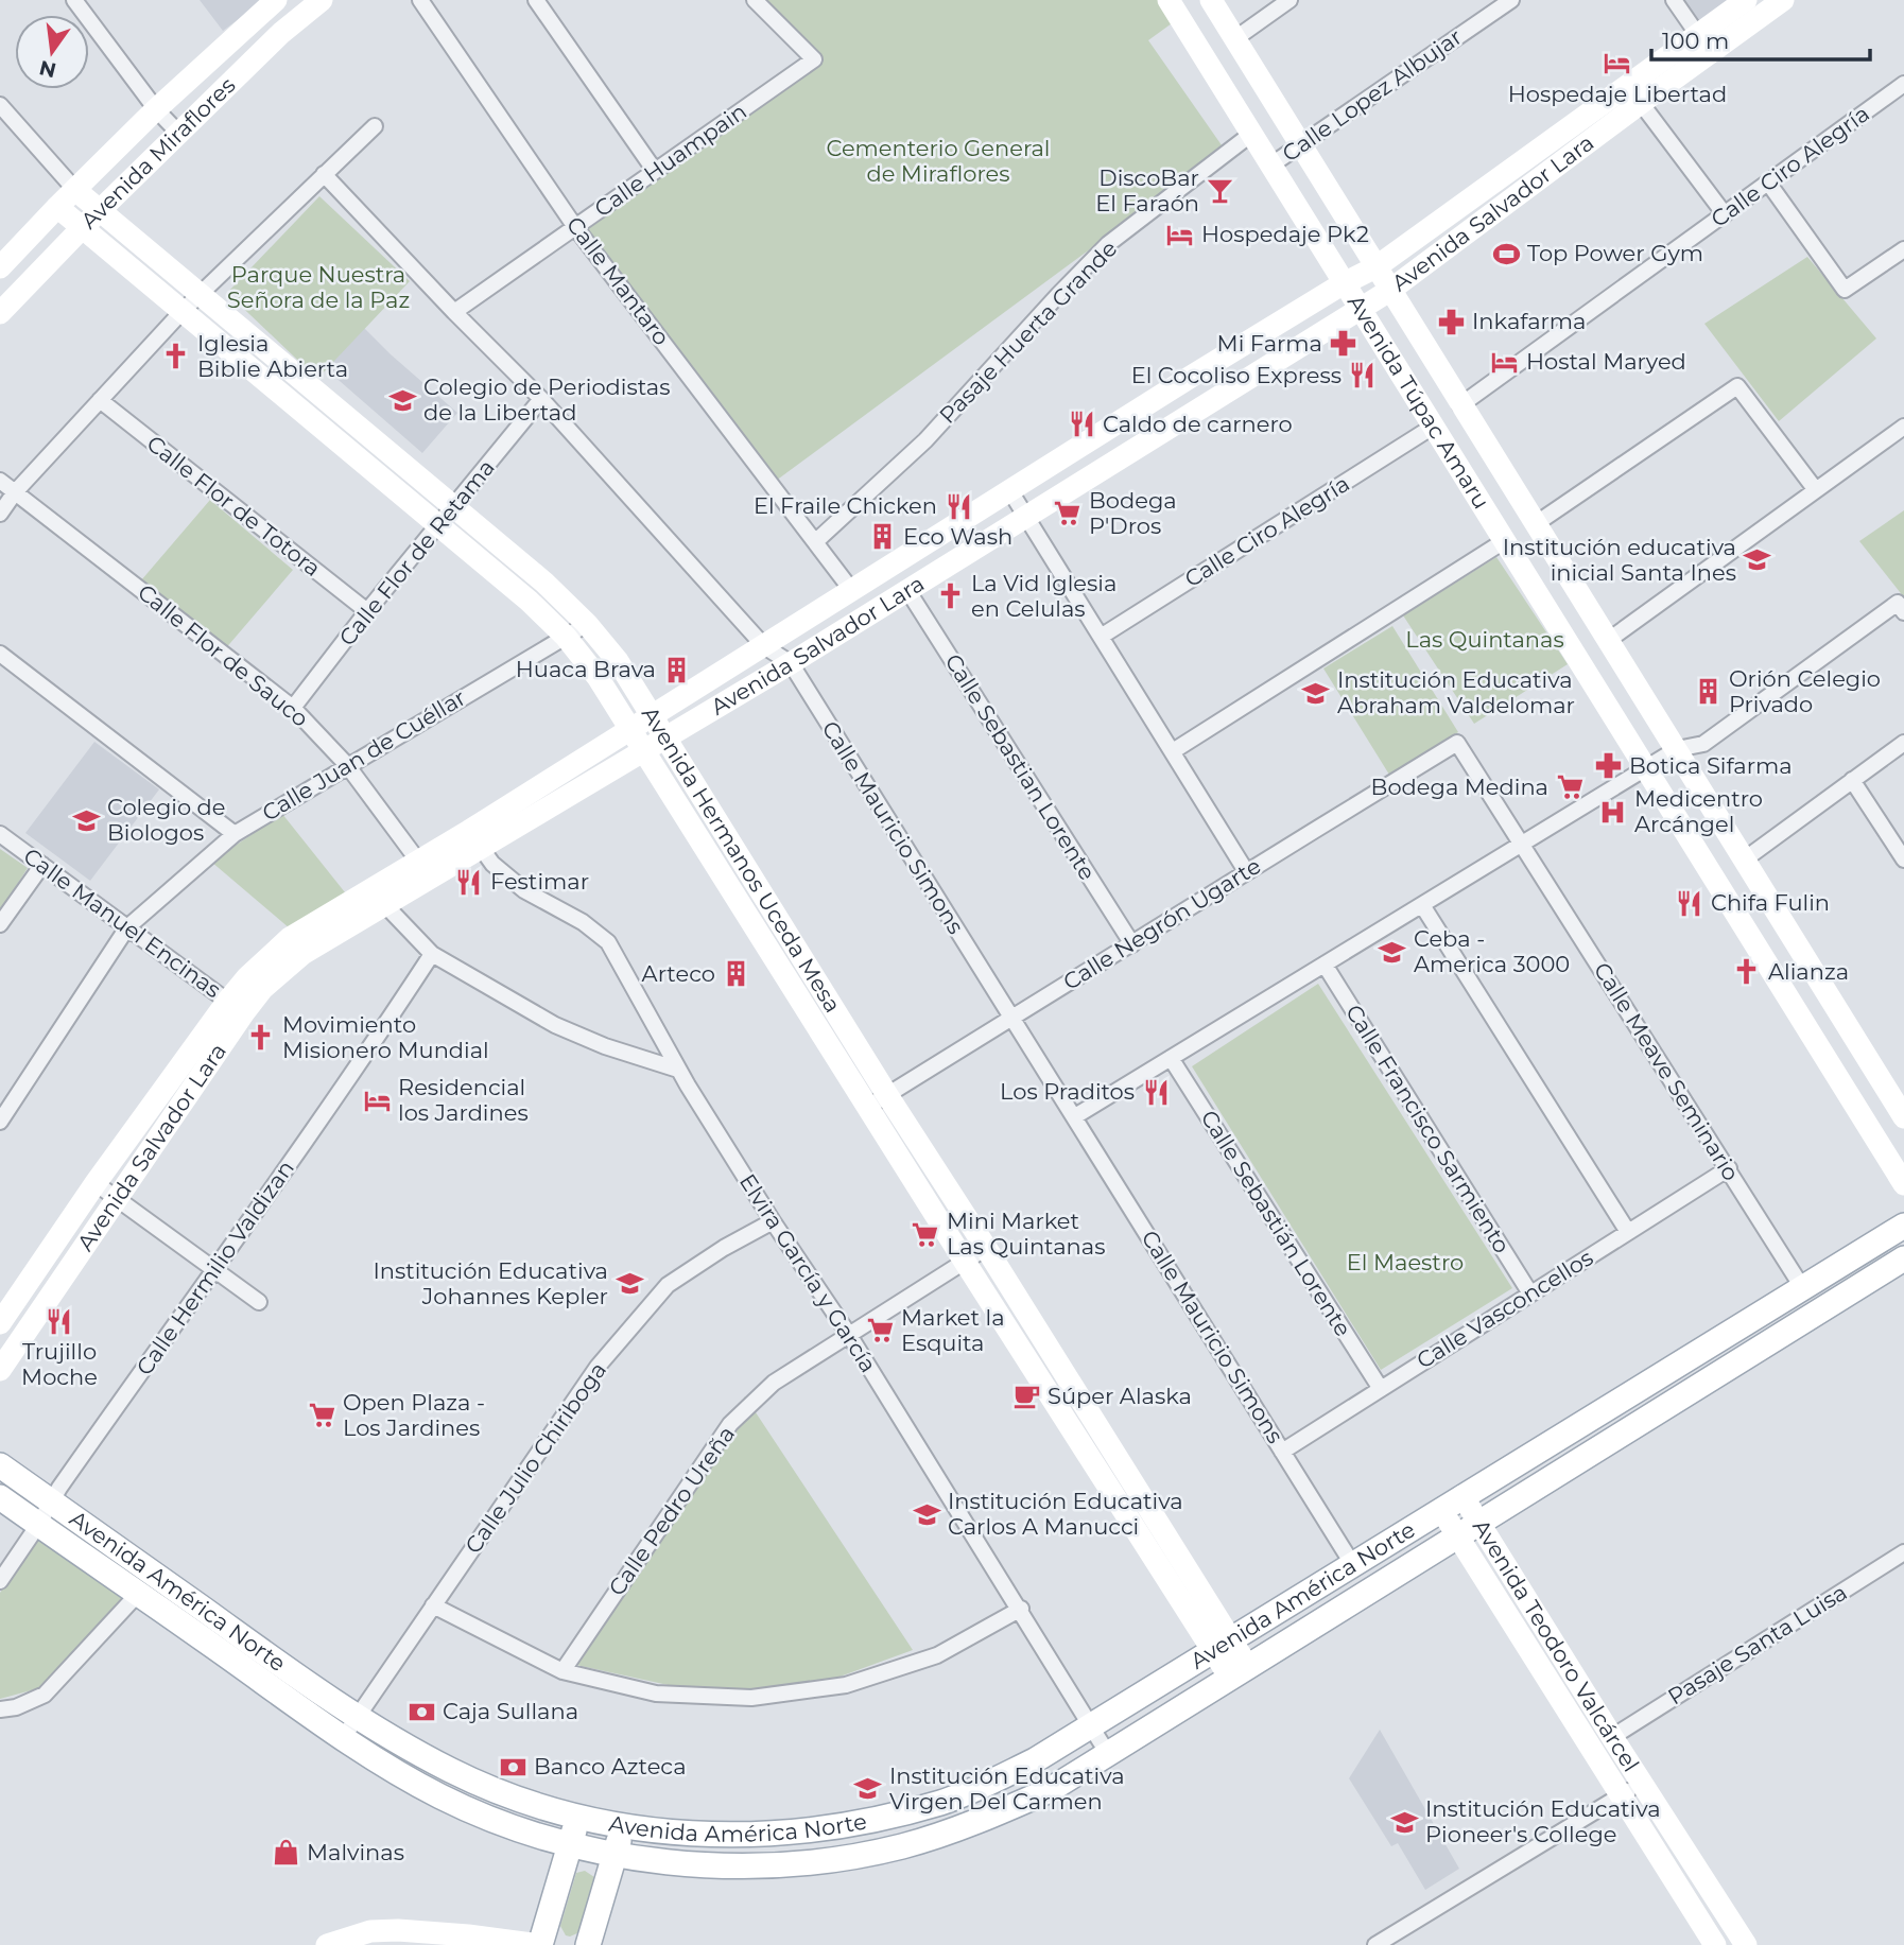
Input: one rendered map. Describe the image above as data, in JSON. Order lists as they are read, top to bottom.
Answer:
{
  "streets": {
    "main road": ["Avenida América Norte"],
    "street": [
      "Calle Lopez Albujar",
      "Avenida Miraflores",
      "Calle Huampain",
      "Calle Ciro Alegría",
      "Avenida Salvador Lara",
      "Calle Mantaro",
      "Pasaje Huerta Grande",
      "Avenida Túpac Amaru",
      "Calle Flor de Totora",
      "Calle Flor de Retama",
      "Calle Flor de Sauco",
      "Calle Juan de Cuéllar",
      "Calle Sebastian Lorente",
      "Calle Mauricio Simons",
      "Avenida Hermanos Uceda Mesa",
      "Calle Manuel Encinas",
      "Calle Negrón Ugarte",
      "Calle Meave Seminario",
      "Calle Francisco Sarmiento",
      "Calle Sebastián Lorente",
      "Calle Hermilio Valdizan",
      "Elvira García y García",
      "Calle Vasconcellos",
      "Calle Julio Chiriboga",
      "Calle Pedro Ureña",
      "Pasaje Santa Luisa",
      "Avenida Teodoro Valcárcel"
    ]
  },
  "crossings": [
    ["Calle Lopez Albujar", "Avenida Túpac Amaru"],
    ["Avenida Miraflores", "Avenida Hermanos Uceda Mesa"],
    ["Calle Huampain", "Calle Mantaro"],
    ["Calle Huampain", "Calle Mauricio Simons"],
    ["Calle Ciro Alegría", "Avenida Túpac Amaru"],
    ["Avenida Salvador Lara", "Calle Mantaro"],
    ["Avenida Salvador Lara", "Avenida Túpac Amaru"],
    ["Avenida Salvador Lara", "Calle Flor de Sauco"],
    ["Avenida Salvador Lara", "Calle Sebastian Lorente"],
    ["Avenida Salvador Lara", "Calle Mauricio Simons"],
    ["Avenida Salvador Lara", "Avenida Hermanos Uceda Mesa"],
    ["Avenida Salvador Lara", "Calle Manuel Encinas"],
    ["Avenida Salvador Lara", "Elvira García y García"],
    ["Calle Mantaro", "Pasaje Huerta Grande"],
    ["Pasaje Huerta Grande", "Avenida Túpac Amaru"],
    ["Calle Flor de Totora", "Calle Flor de Retama"],
    ["Calle Flor de Retama", "Calle Flor de Sauco"],
    ["Calle Flor de Retama", "Calle Mauricio Simons"],
    ["Calle Flor de Retama", "Avenida Hermanos Uceda Mesa"],
    ["Calle Flor de Sauco", "Calle Juan de Cuéllar"],
    ["Calle Juan de Cuéllar", "Avenida Hermanos Uceda Mesa"],
    ["Calle Juan de Cuéllar", "Calle Manuel Encinas"],
    ["Calle Sebastian Lorente", "Calle Negrón Ugarte"],
    ["Calle Mauricio Simons", "Calle Negrón Ugarte"],
    ["Calle Mauricio Simons", "Calle Vasconcellos"],
    ["Calle Mauricio Simons", "Avenida América Norte"],
    ["Avenida Hermanos Uceda Mesa", "Calle Negrón Ugarte"],
    ["Avenida Hermanos Uceda Mesa", "Calle Pedro Ureña"],
    ["Avenida Hermanos Uceda Mesa", "Avenida América Norte"],
    ["Calle Negrón Ugarte", "Calle Meave Seminario"],
    ["Calle Meave Seminario", "Calle Vasconcellos"],
    ["Calle Meave Seminario", "Avenida América Norte"],
    ["Calle Francisco Sarmiento", "Calle Vasconcellos"],
    ["Calle Sebastián Lorente", "Calle Vasconcellos"],
    ["Calle Hermilio Valdizan", "Avenida América Norte"],
    ["Elvira García y García", "Calle Julio Chiriboga"],
    ["Elvira García y García", "Calle Pedro Ureña"],
    ["Elvira García y García", "Avenida América Norte"],
    ["Calle Julio Chiriboga", "Avenida América Norte"],
    ["Avenida América Norte", "Avenida Teodoro Valcárcel"],
    ["Pasaje Santa Luisa", "Avenida Teodoro Valcárcel"]
  ],
  "parks": [
    "Cementerio General de Miraflores",
    "Parque Nuestra Señora de la Paz",
    "Las Quintanas",
    "El Maestro"
  ],
  "places": {
    "hotel": [
      "Hospedaje Libertad",
      "Hospedaje Pk2",
      "Hostal Maryed",
      "Residencial los Jardines"
    ],
    "bar": ["DiscoBar El Faraón"],
    "sports": ["Top Power Gym"],
    "pharmacy": ["Inkafarma", "Mi Farma", "Botica Sifarma"],
    "church": [
      "Iglesia Biblie Abierta",
      "La Vid Iglesia en Celulas",
      "Alianza",
      "Movimiento Misionero Mundial"
    ],
    "restaurant": [
      "El Cocoliso Express",
      "Caldo de carnero",
      "El Fraile Chicken",
      "Festimar",
      "Chifa Fulin",
      "Los Praditos",
      "Trujillo Moche"
    ],
    "school or university": [
      "Colegio de Periodistas de la Libertad",
      "Institución educativa inicial Santa Ines",
      "Institución Educativa Abraham Valdelomar",
      "Colegio de Biologos",
      "Ceba - America 3000",
      "Institución Educativa Johannes Kepler",
      "Institución Educativa Carlos A Manucci",
      "Institución Educativa Virgen Del Carmen",
      "Institución Educativa Pioneer's College"
    ],
    "supermarket": [
      "Bodega P'Dros",
      "Bodega Medina",
      "Mini Market Las Quintanas",
      "Market la Esquita",
      "Open Plaza - Los Jardines"
    ],
    "building": [
      "Eco Wash",
      "Huaca Brava",
      "Orión Celegio Privado",
      "Arteco"
    ],
    "hospital": ["Medicentro Arcángel"],
    "cafe": ["Súper Alaska"],
    "bank": ["Caja Sullana", "Banco Azteca"],
    "shop": ["Malvinas"]
  },
  "scale_bar": "100 m",
  "north": "bottom"
}
